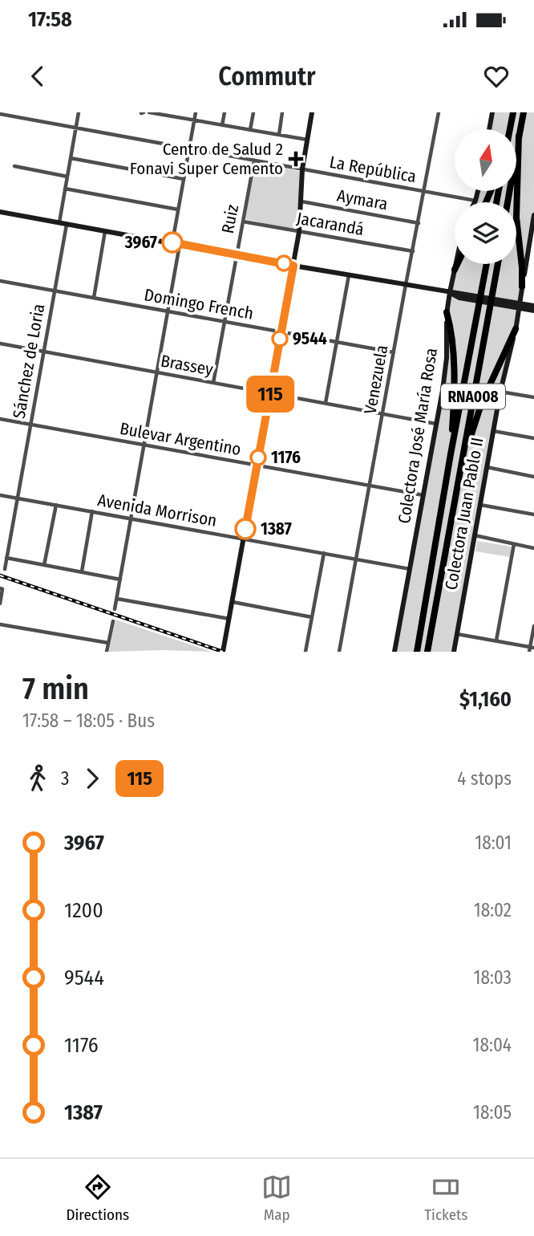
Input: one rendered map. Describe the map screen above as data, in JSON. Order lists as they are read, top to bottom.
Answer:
{
  "streets": {
    "highway": ["RNA008"],
    "main road": ["Colectora José María Rosa", "Colectora Juan Pablo II"],
    "street": [
      "La República",
      "Aymara",
      "Ruiz",
      "Jacarandá",
      "Domingo French",
      "Sánchez de Loria",
      "Brassey",
      "Venezuela",
      "Bulevar Argentino",
      "Avenida Morrison"
    ]
  },
  "crossings": [
    ["La República", "Ruiz"],
    ["La República", "Venezuela"],
    ["Aymara", "Venezuela"],
    ["Ruiz", "Jacarandá"],
    ["Ruiz", "Domingo French"],
    ["Ruiz", "Brassey"],
    ["Jacarandá", "Venezuela"],
    ["Domingo French", "Sánchez de Loria"],
    ["Domingo French", "Venezuela"],
    ["Sánchez de Loria", "Brassey"],
    ["Sánchez de Loria", "Bulevar Argentino"],
    ["Sánchez de Loria", "Avenida Morrison"],
    ["Brassey", "Venezuela"],
    ["Brassey", "Colectora José María Rosa"],
    ["Venezuela", "Bulevar Argentino"],
    ["Venezuela", "Avenida Morrison"],
    ["Colectora José María Rosa", "Bulevar Argentino"],
    ["Colectora José María Rosa", "Avenida Morrison"]
  ],
  "places": {
    "health": ["Centro de Salud 2 Fonavi Super Cemento"],
    "other": [
      "3967",
      "9544",
      "1176",
      "1387"
    ]
  },
  "lines": ["bus line 115"],
  "north": "top",
  "page": {
    "status": "17:58",
    "header": "Commutr",
    "on_map": "115",
    "heading": ["7 min", "17:58 – 18:05 · Bus", "$1,160"],
    "legs": ["3", "115", "4 stops"],
    "list": [
      {
        "name": "3967",
        "value": "18:01"
      },
      {
        "name": "1200",
        "value": "18:02"
      },
      {
        "name": "9544",
        "value": "18:03"
      },
      {
        "name": "1176",
        "value": "18:04"
      },
      {
        "name": "1387",
        "value": "18:05"
      }
    ],
    "tabs": ["Directions", "Map", "Tickets"]
  }
}
